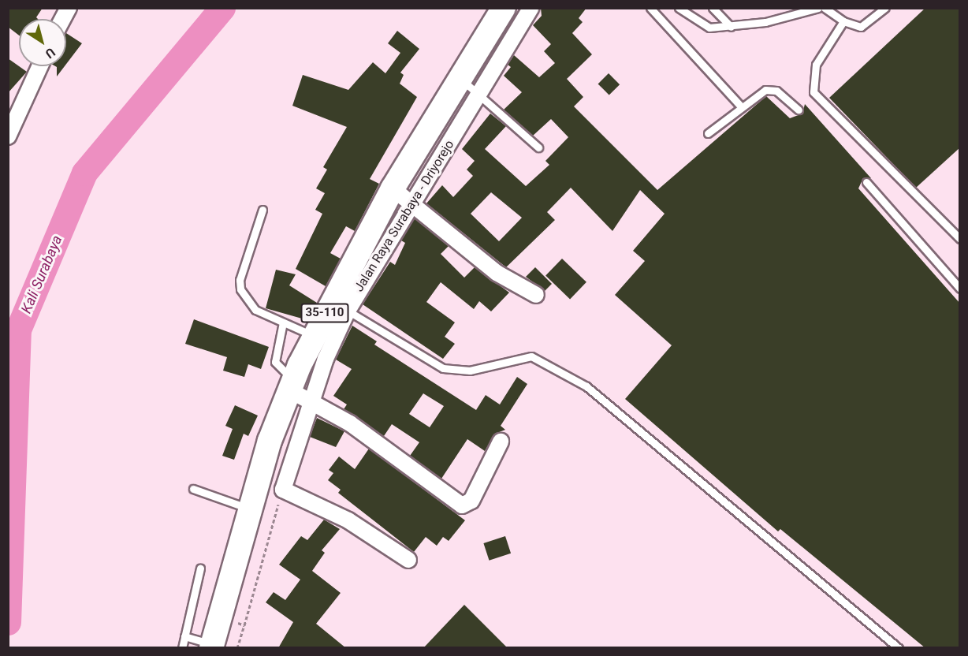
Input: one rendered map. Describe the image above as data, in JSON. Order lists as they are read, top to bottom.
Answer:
{
  "streets": {
    "main road": ["Jalan Raya Surabaya - Driyorejo", "35-110"]
  },
  "water": ["Kali Surabaya"],
  "north": "bottom right"
}
